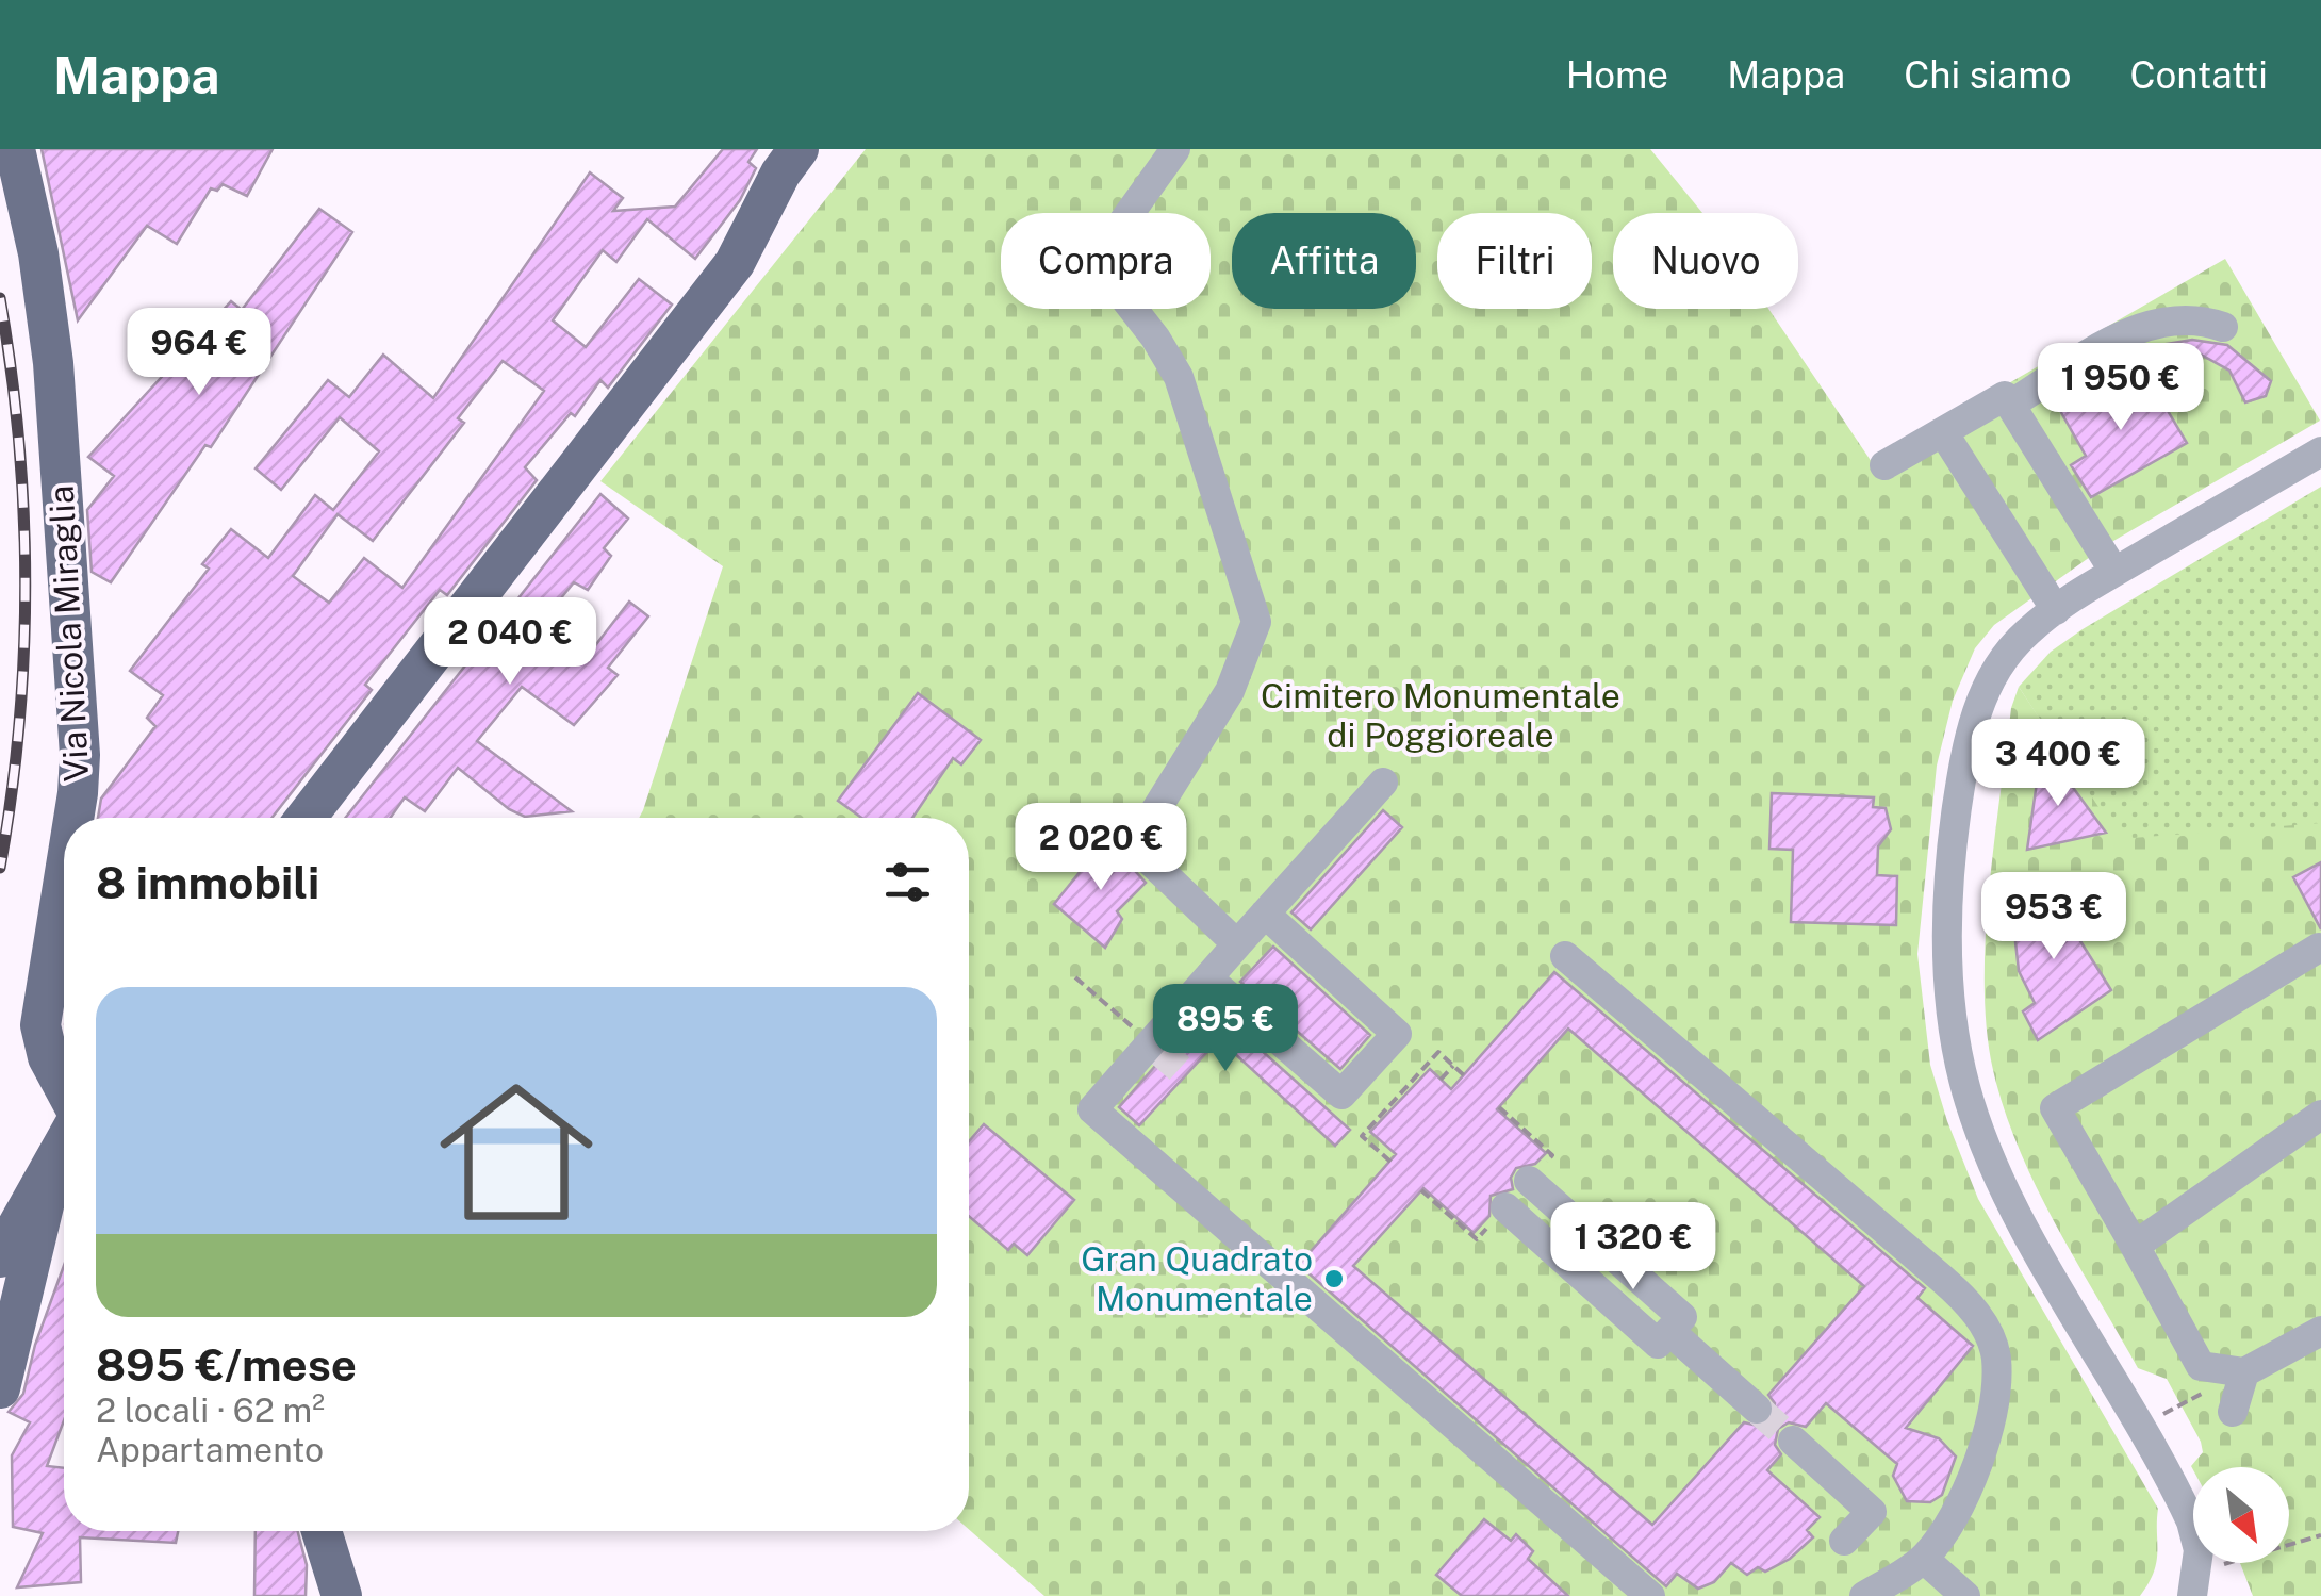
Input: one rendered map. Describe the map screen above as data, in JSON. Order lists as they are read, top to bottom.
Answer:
{
  "streets": {
    "main road": ["Via Nicola Miraglia"]
  },
  "parks": ["Cimitero Monumentale di Poggioreale"],
  "places": ["Gran Quadrato Monumentale"],
  "north": "bottom right",
  "page": {
    "header": "Mappa",
    "nav": [
      "Home",
      "Mappa",
      "Chi siamo",
      "Contatti"
    ],
    "chip": [
      "Compra",
      "Affitta",
      "Filtri",
      "Nuovo"
    ],
    "price": [
      "964 €",
      "1 950 €",
      "2 040 €",
      "3 400 €",
      "2 020 €",
      "953 €",
      "895 €",
      "1 320 €"
    ],
    "heading": "8 immobili",
    "list": [
      {
        "name": "895 €/mese",
        "note": "2 locali · 62 m² · Appartamento"
      }
    ]
  }
}
